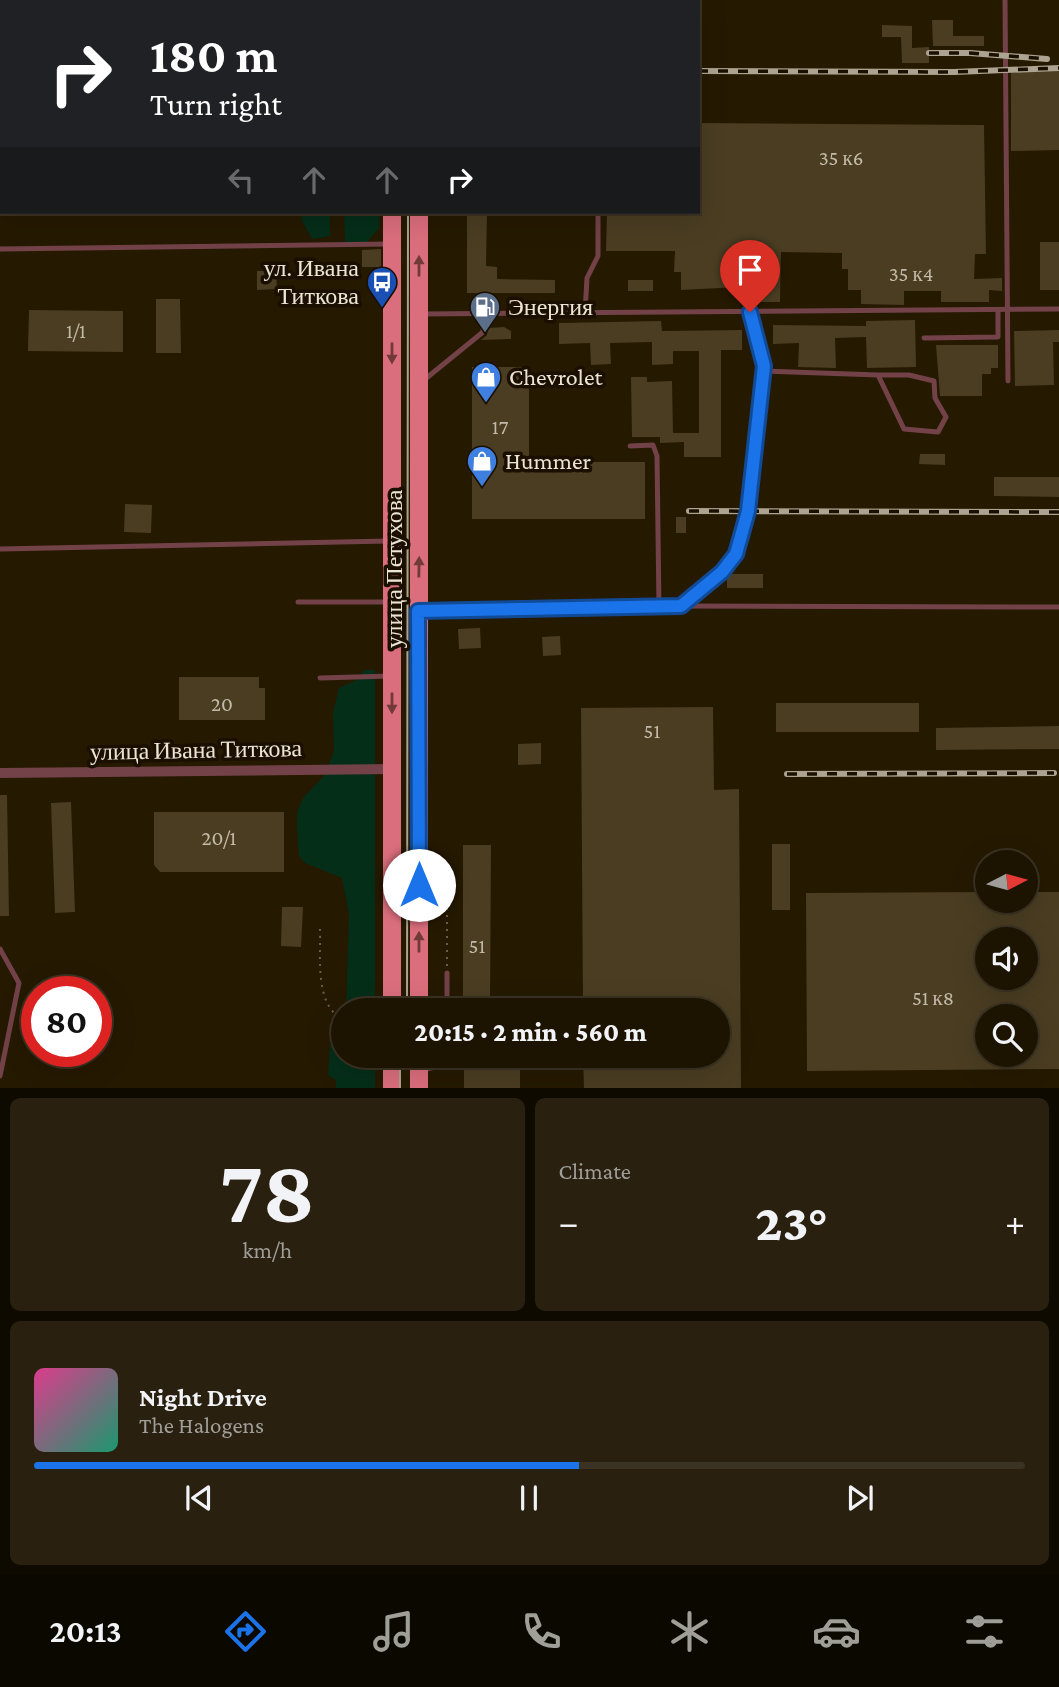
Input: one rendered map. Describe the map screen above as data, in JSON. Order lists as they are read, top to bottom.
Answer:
{
  "streets": {
    "highway": ["улица Петухова"],
    "street": ["улица Ивана Титкова"]
  },
  "crossings": [
    ["улица Петухова", "улица Ивана Титкова"]
  ],
  "places": {
    "bus stop": ["ул. Ивана Титкова"],
    "fuel station": ["Энергия"],
    "shop": ["Chevrolet", "Hummer"]
  },
  "house_numbers": [
    "35 к6",
    "35 к4",
    "1/1",
    "17",
    "20",
    "51",
    "20/1",
    "51",
    "51 к8"
  ],
  "north": "right",
  "page": {
    "turn": ["180 m", "Turn right"],
    "limit": "80",
    "trip": "20:15 · 2 min · 560 m",
    "tile": [
      ["78", "km/h"],
      "Climate"
    ],
    "heat": ["−", "23°", "+"],
    "song": ["Night Drive", "The Halogens"],
    "tabs": "20:13"
  }
}
